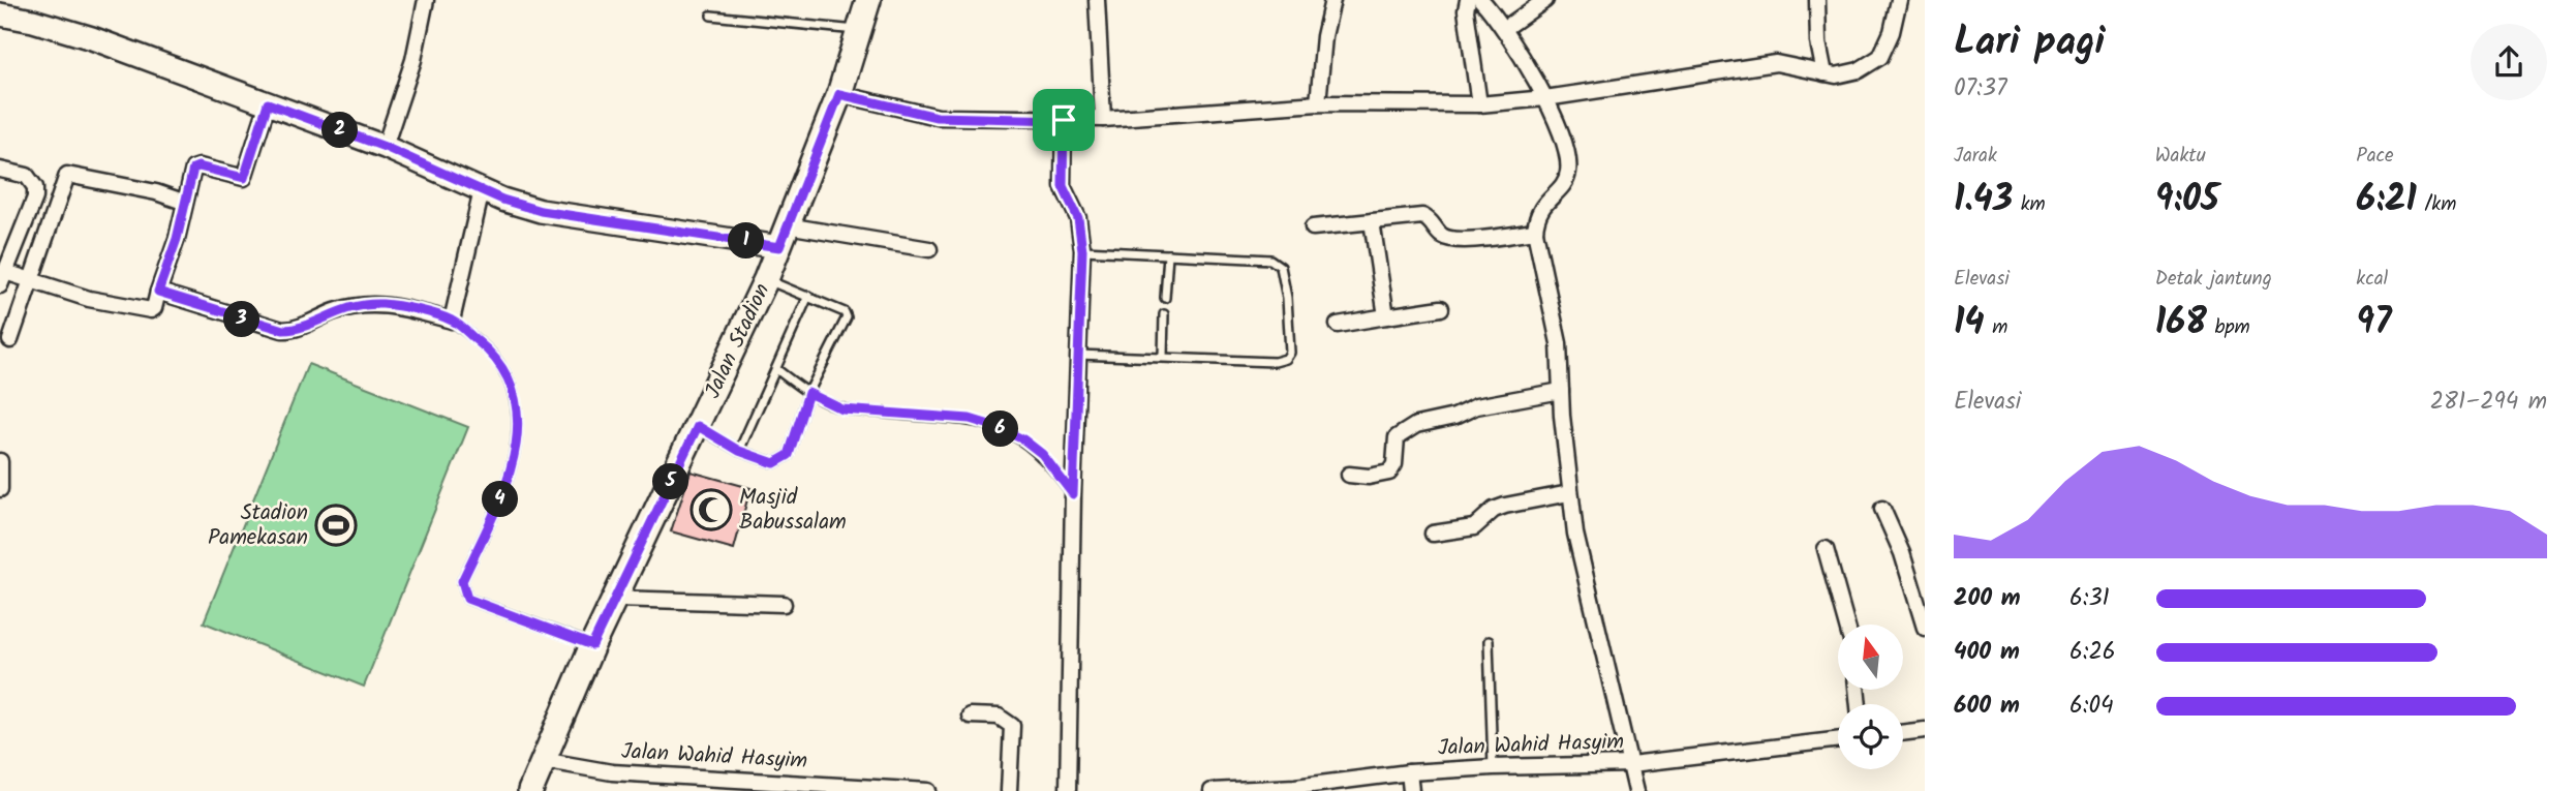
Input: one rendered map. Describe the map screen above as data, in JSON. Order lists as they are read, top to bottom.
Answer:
{
  "streets": {
    "main road": ["Jalan Stadion"],
    "street": ["Jalan Wahid Hasyim"]
  },
  "crossings": [
    ["Jalan Stadion", "Jalan Wahid Hasyim"]
  ],
  "places": {
    "mosque": ["Masjid Babussalam"],
    "sports": ["Stadion Pamekasan"]
  },
  "north": "top",
  "page": {
    "heading": ["Lari pagi", "07:37"],
    "pins": [
      "2",
      "1",
      "3",
      "6",
      "5",
      "4"
    ],
    "stats": [
      ["Jarak", "1.43 km"],
      ["Waktu", "9:05"],
      ["Pace", "6:21 /km"],
      ["Elevasi", "14 m"],
      ["Detak jantung", "168 bpm"],
      ["kcal", "97"]
    ],
    "chart": ["Elevasi", "281–294 m"],
    "list": [
      {
        "name": "200 m",
        "note": "6:31"
      },
      {
        "name": "400 m",
        "note": "6:26"
      },
      {
        "name": "600 m",
        "note": "6:04"
      }
    ]
  }
}
